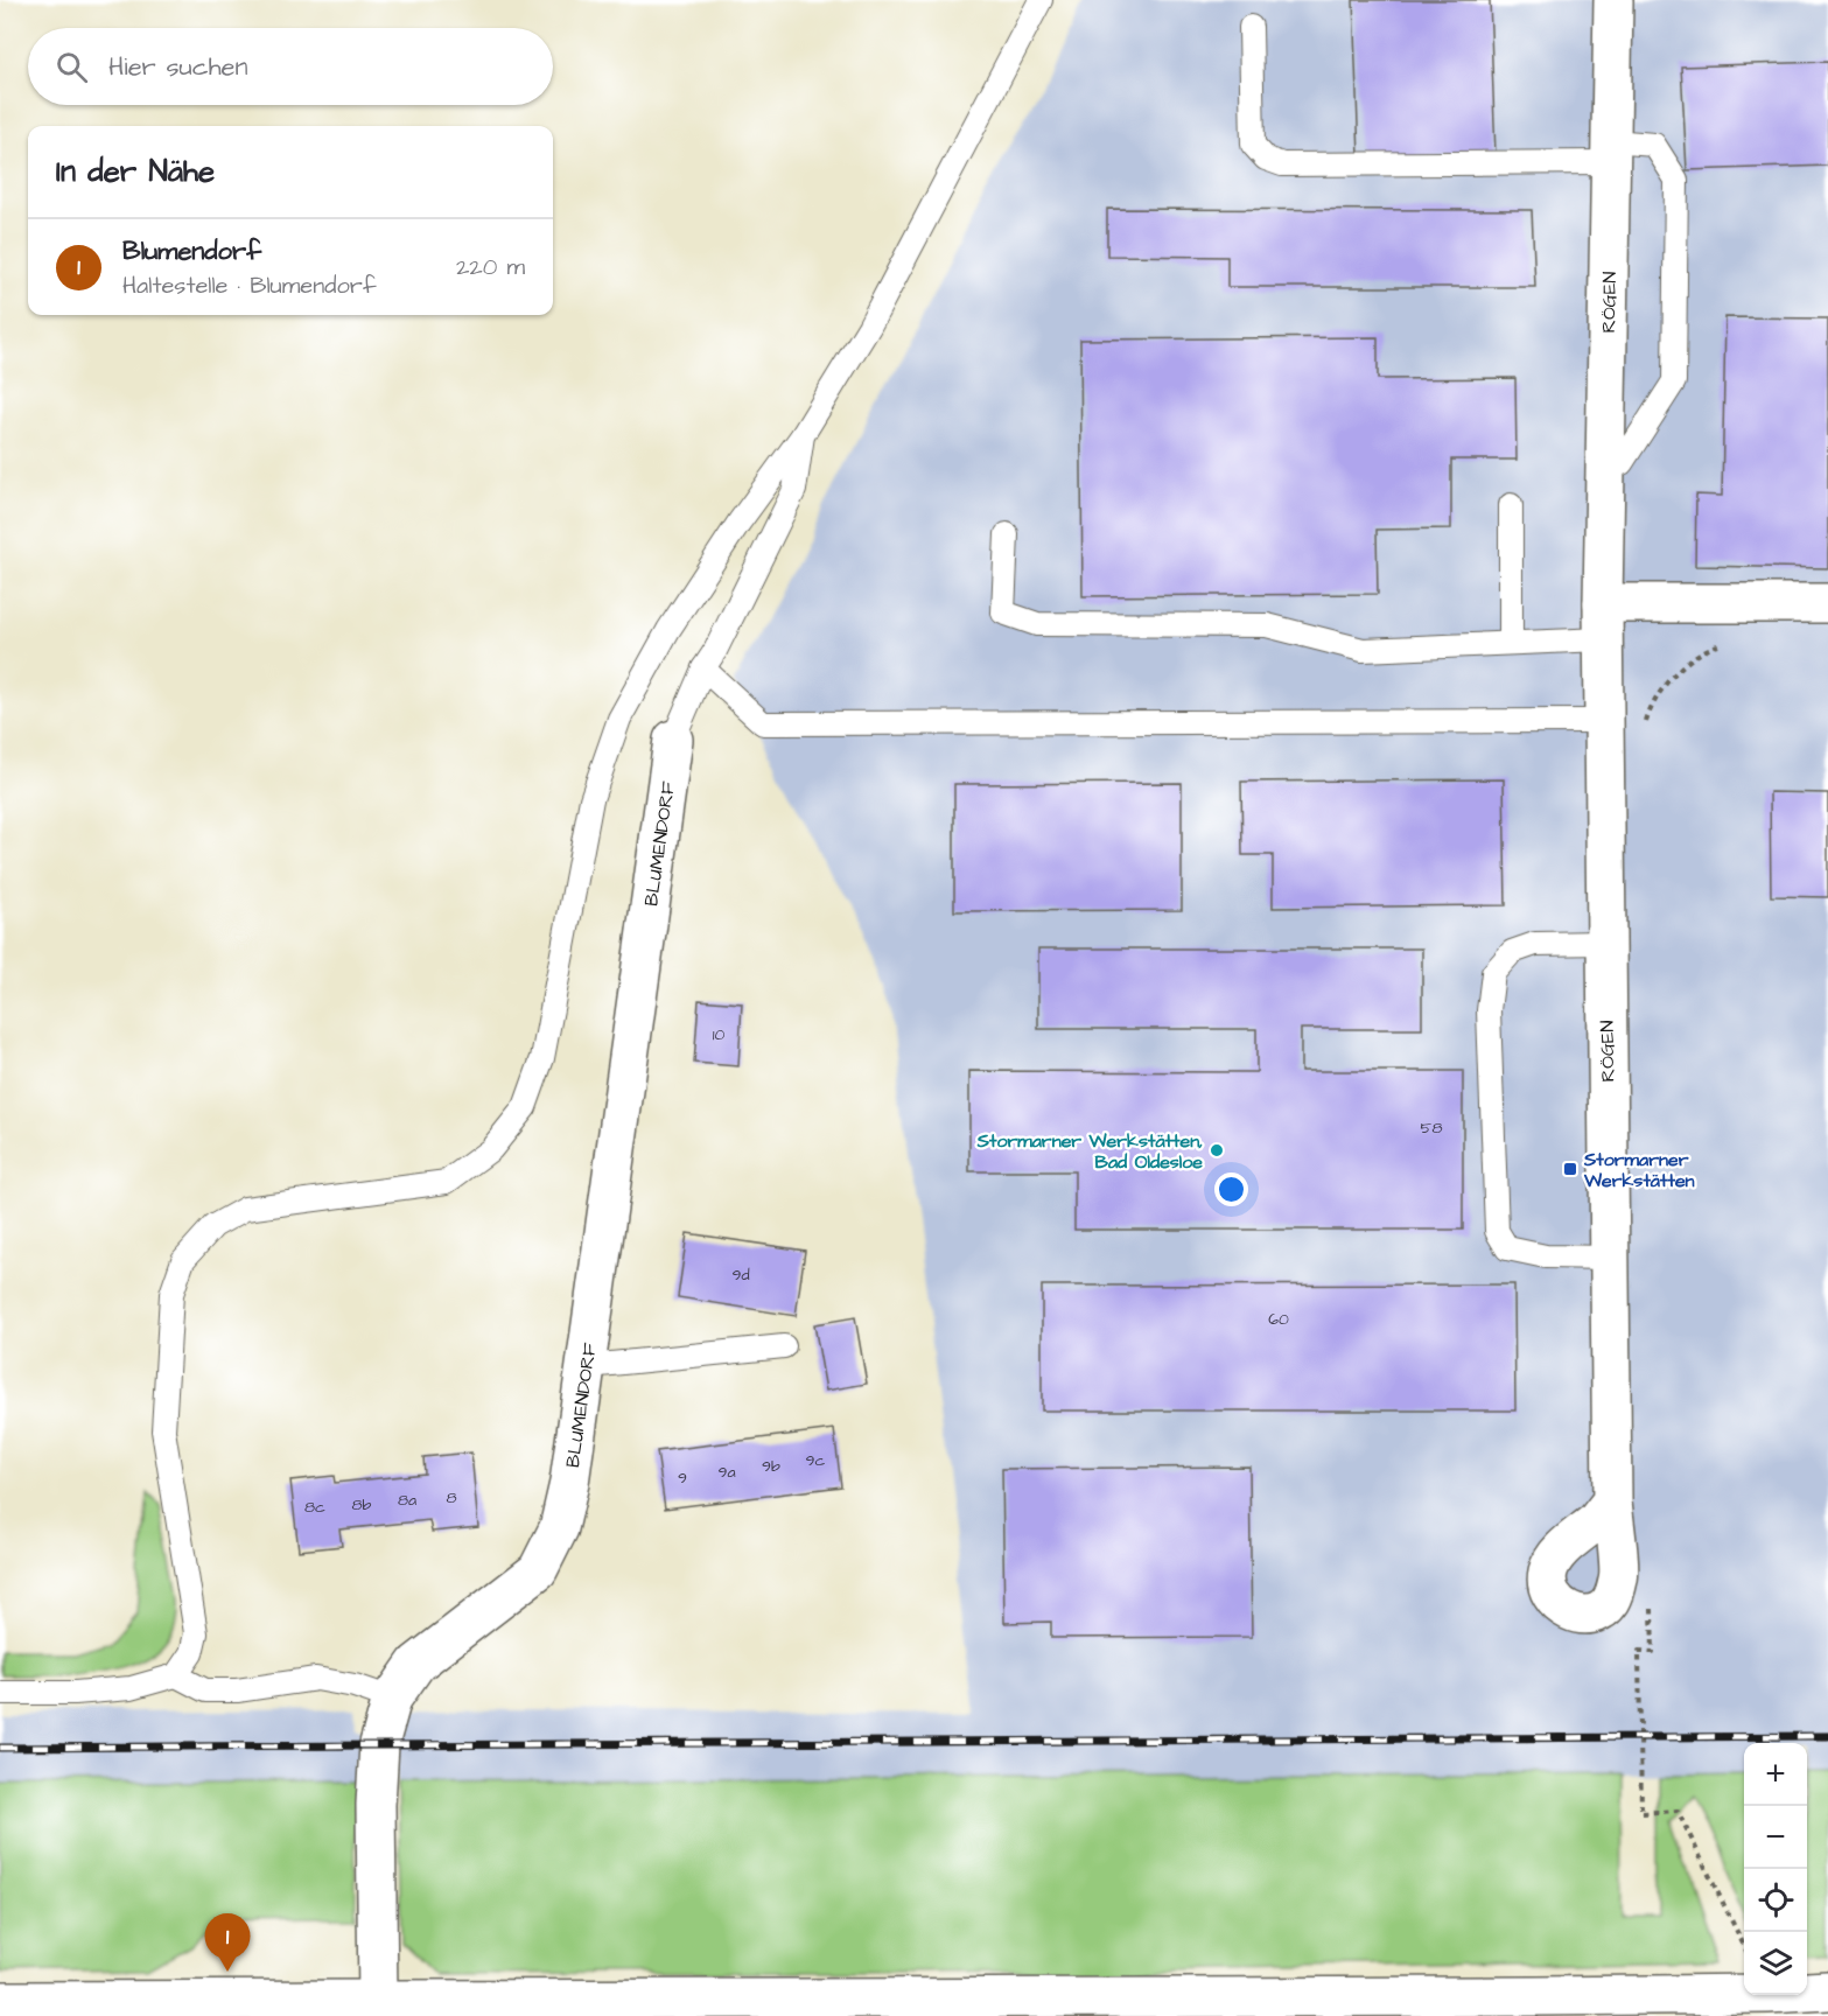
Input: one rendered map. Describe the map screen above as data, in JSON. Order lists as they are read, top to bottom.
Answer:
{
  "streets": {
    "street": ["RÖGEN", "BLUMENDORF"]
  },
  "places": {
    "other": ["Stormarner Werkstätten, Bad Oldesloe"],
    "transit": ["Stormarner Werkstätten"]
  },
  "house_numbers": [
    "10",
    "58",
    "9d",
    "60",
    "9c",
    "9b",
    "9a",
    "9",
    "8",
    "8a",
    "8b",
    "8c"
  ],
  "page": {
    "search": "Hier suchen",
    "heading": "In der Nähe",
    "list": [
      {
        "mark": "1",
        "name": "Blumendorf",
        "note": "Haltestelle · Blumendorf",
        "value": "220 m"
      }
    ],
    "map_buttons": ["+", "−"],
    "pins": "1"
  }
}
